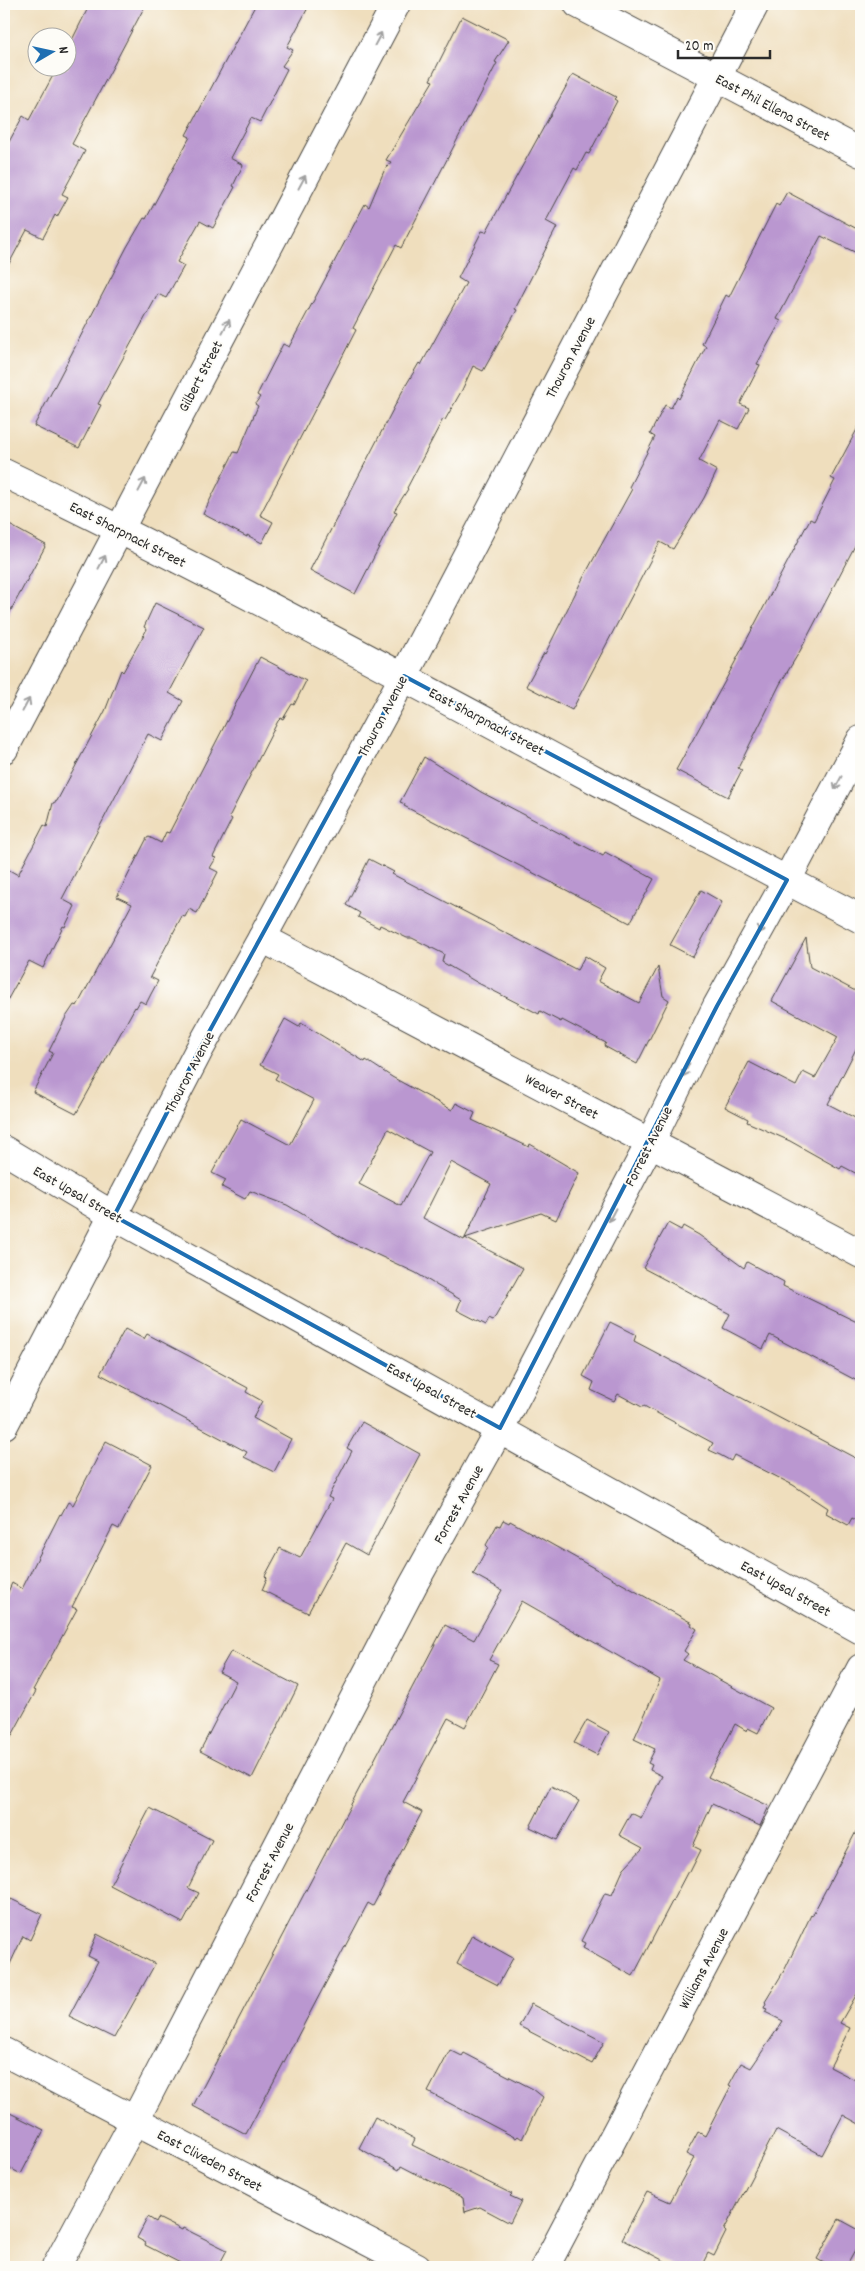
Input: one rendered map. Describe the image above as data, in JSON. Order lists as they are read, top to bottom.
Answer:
{
  "streets": {
    "street": [
      "East Phil Ellena Street",
      "Thouron Avenue",
      "Gilbert Street",
      "East Sharpnack Street",
      "Weaver Street",
      "Forrest Avenue",
      "East Upsal Street",
      "Williams Avenue",
      "East Cliveden Street"
    ]
  },
  "crossings": [
    ["East Phil Ellena Street", "Thouron Avenue"],
    ["Thouron Avenue", "East Sharpnack Street"],
    ["Thouron Avenue", "Weaver Street"],
    ["Thouron Avenue", "East Upsal Street"],
    ["Gilbert Street", "East Sharpnack Street"],
    ["East Sharpnack Street", "Forrest Avenue"],
    ["Weaver Street", "Forrest Avenue"],
    ["Forrest Avenue", "East Upsal Street"],
    ["Forrest Avenue", "East Cliveden Street"]
  ],
  "one_way": ["Gilbert Street", "Forrest Avenue"],
  "scale_bar": "20 m",
  "north": "right"
}
